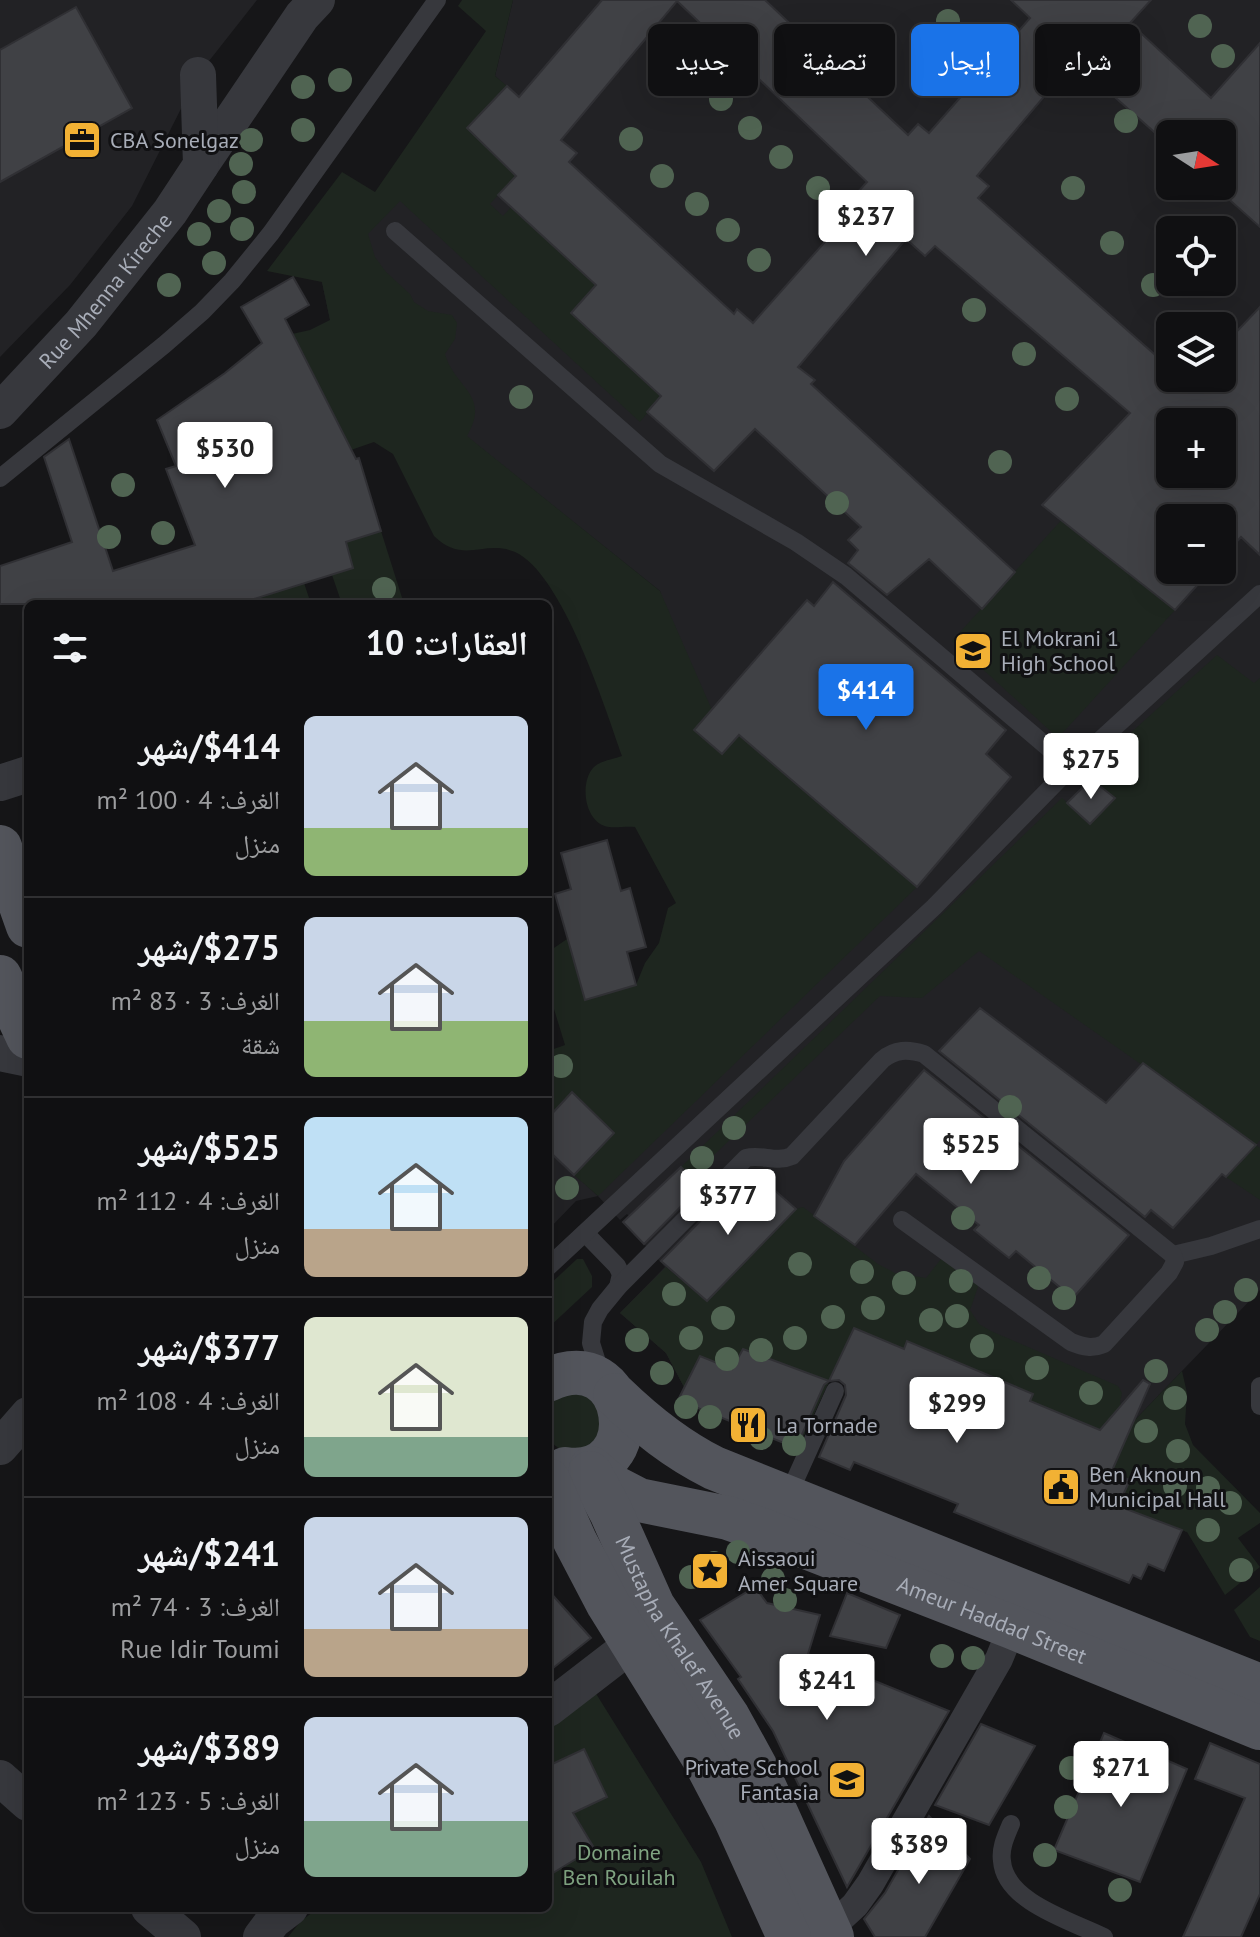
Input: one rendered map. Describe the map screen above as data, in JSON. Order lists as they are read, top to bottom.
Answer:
{
  "streets": {
    "main road": ["Ameur Haddad Street", "Mustapha Khalef Avenue"],
    "street": ["Rue Mhenna Kireche"]
  },
  "crossings": [
    ["Ameur Haddad Street", "Mustapha Khalef Avenue"]
  ],
  "parks": ["Domaine Ben Rouilah"],
  "places": {
    "office": ["CBA Sonelgaz"],
    "school or university": ["El Mokrani 1 High School", "Private School Fantasia"],
    "restaurant": ["La Tornade"],
    "public building": ["Ben Aknoun Municipal Hall"],
    "place": ["Aissaoui Amer Square"]
  },
  "north": "right",
  "page": {
    "chip": [
      "شراء",
      "إيجار",
      "تصفية",
      "جديد"
    ],
    "map_buttons": ["+", "−"],
    "price": [
      "$237",
      "$530",
      "$414",
      "$275",
      "$525",
      "$377",
      "$299",
      "$241",
      "$271",
      "$389"
    ],
    "heading": "العقارات: 10",
    "list": [
      {
        "name": "$414/شهر",
        "note": "الغرف: 4 · 100 m² · منزل"
      },
      {
        "name": "$275/شهر",
        "note": "الغرف: 3 · 83 m² · شقة"
      },
      {
        "name": "$525/شهر",
        "note": "الغرف: 4 · 112 m² · منزل"
      },
      {
        "name": "$377/شهر",
        "note": "الغرف: 4 · 108 m² · منزل"
      },
      {
        "name": "$241/شهر",
        "note": "الغرف: 3 · 74 m² · Rue Idir Toumi"
      },
      {
        "name": "$389/شهر",
        "note": "الغرف: 5 · 123 m² · منزل"
      }
    ]
  }
}
